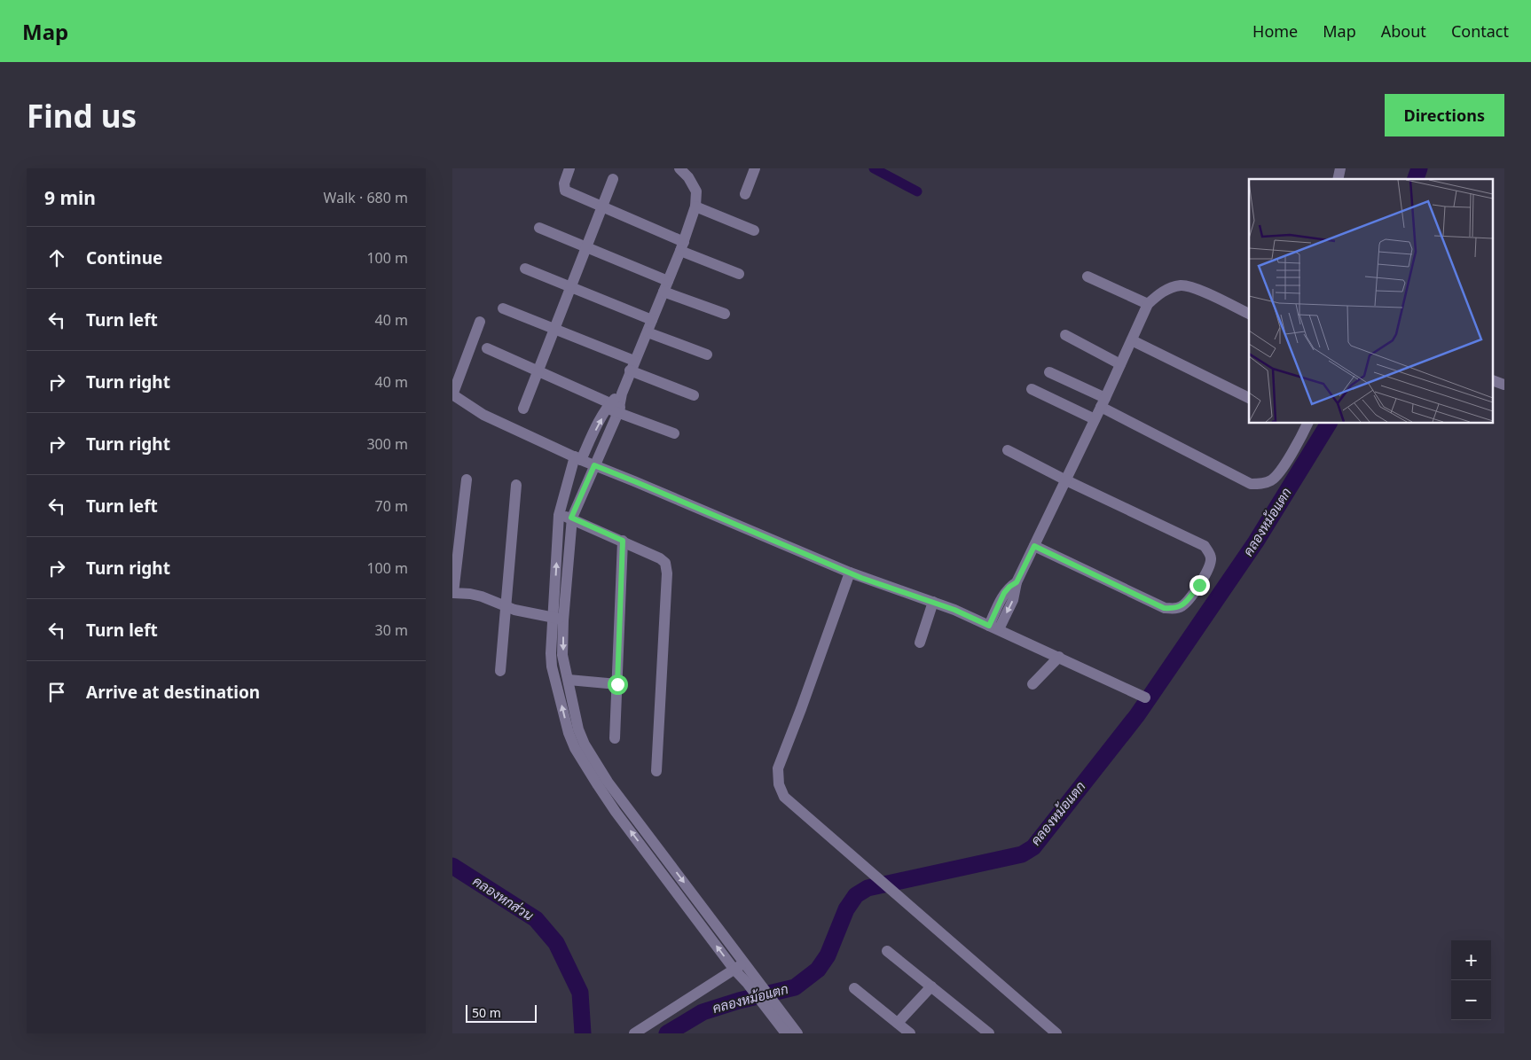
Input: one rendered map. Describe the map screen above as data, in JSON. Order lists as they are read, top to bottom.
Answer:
{
  "water": ["คลองหม้อแตก", "คลองหกส่วน"],
  "scale_bar": "50 m",
  "page": {
    "header": "Map",
    "nav": [
      "Home",
      "Map",
      "About",
      "Contact"
    ],
    "buttons": "Directions",
    "title": "Find us",
    "heading": ["9 min", "Walk · 680 m"],
    "list": [
      ["Continue", "100 m"],
      ["Turn left", "40 m"],
      ["Turn right", "40 m"],
      ["Turn right", "300 m"],
      ["Turn left", "70 m"],
      ["Turn right", "100 m"],
      ["Turn left", "30 m"],
      "Arrive at destination"
    ],
    "map_buttons": ["+", "−"],
    "scale": "50 m"
  }
}
